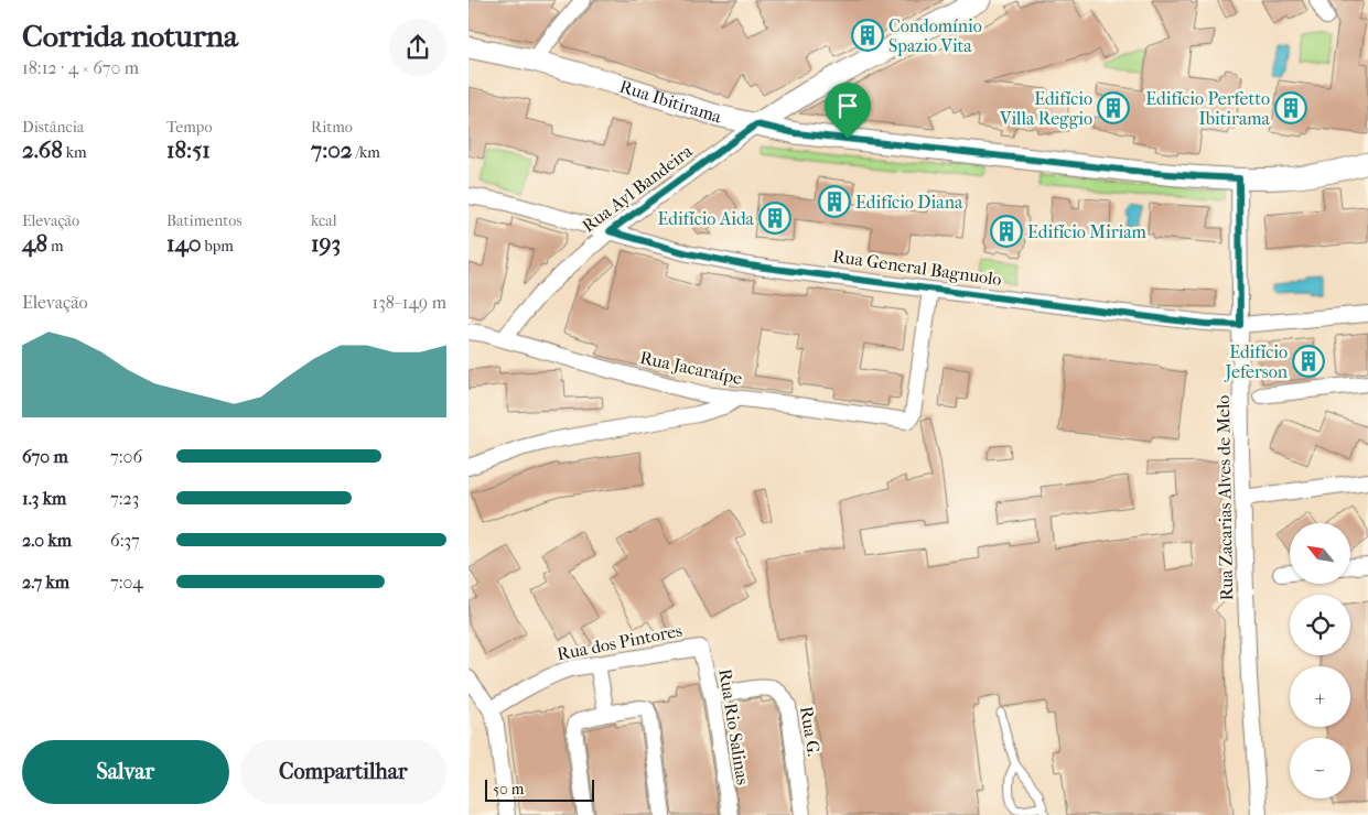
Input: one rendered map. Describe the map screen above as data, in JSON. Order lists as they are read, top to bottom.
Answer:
{
  "streets": {
    "main road": ["Rua Ibitirama"],
    "street": [
      "Rua Ayl Bandeira",
      "Rua General Bagnuolo",
      "Rua Jacaraípe",
      "Rua Zacarias Alves de Melo",
      "Rua dos Pintores",
      "Rua Rio Salinas",
      "Rua G."
    ]
  },
  "crossings": [
    ["Rua Ibitirama", "Rua Ayl Bandeira"],
    ["Rua Ibitirama", "Rua Zacarias Alves de Melo"],
    ["Rua Ayl Bandeira", "Rua General Bagnuolo"],
    ["Rua Ayl Bandeira", "Rua Jacaraípe"],
    ["Rua General Bagnuolo", "Rua Jacaraípe"],
    ["Rua General Bagnuolo", "Rua Zacarias Alves de Melo"],
    ["Rua dos Pintores", "Rua Rio Salinas"],
    ["Rua Rio Salinas", "Rua G."]
  ],
  "places": {
    "building": [
      "Condomínio Spazio Vita",
      "Edifício Villa Reggio",
      "Edifício Perfetto Ibitirama",
      "Edifício Diana",
      "Edifício Aida",
      "Edifício Miriam",
      "Edifício Jeferson"
    ]
  },
  "scale_bar": "50 m",
  "north": "top left",
  "page": {
    "heading": ["Corrida noturna", "18:12 · 4 × 670 m"],
    "stats": [
      ["Distância", "2.68 km"],
      ["Tempo", "18:51"],
      ["Ritmo", "7:02 /km"],
      ["Elevação", "48 m"],
      ["Batimentos", "140 bpm"],
      ["kcal", "193"]
    ],
    "chart": ["Elevação", "138–149 m"],
    "list": [
      {
        "name": "670 m",
        "note": "7:06"
      },
      {
        "name": "1.3 km",
        "note": "7:23"
      },
      {
        "name": "2.0 km",
        "note": "6:37"
      },
      {
        "name": "2.7 km",
        "note": "7:04"
      }
    ],
    "map_buttons": ["+", "−"],
    "buttons": ["Salvar", "Compartilhar"],
    "scale": "50 m"
  }
}
